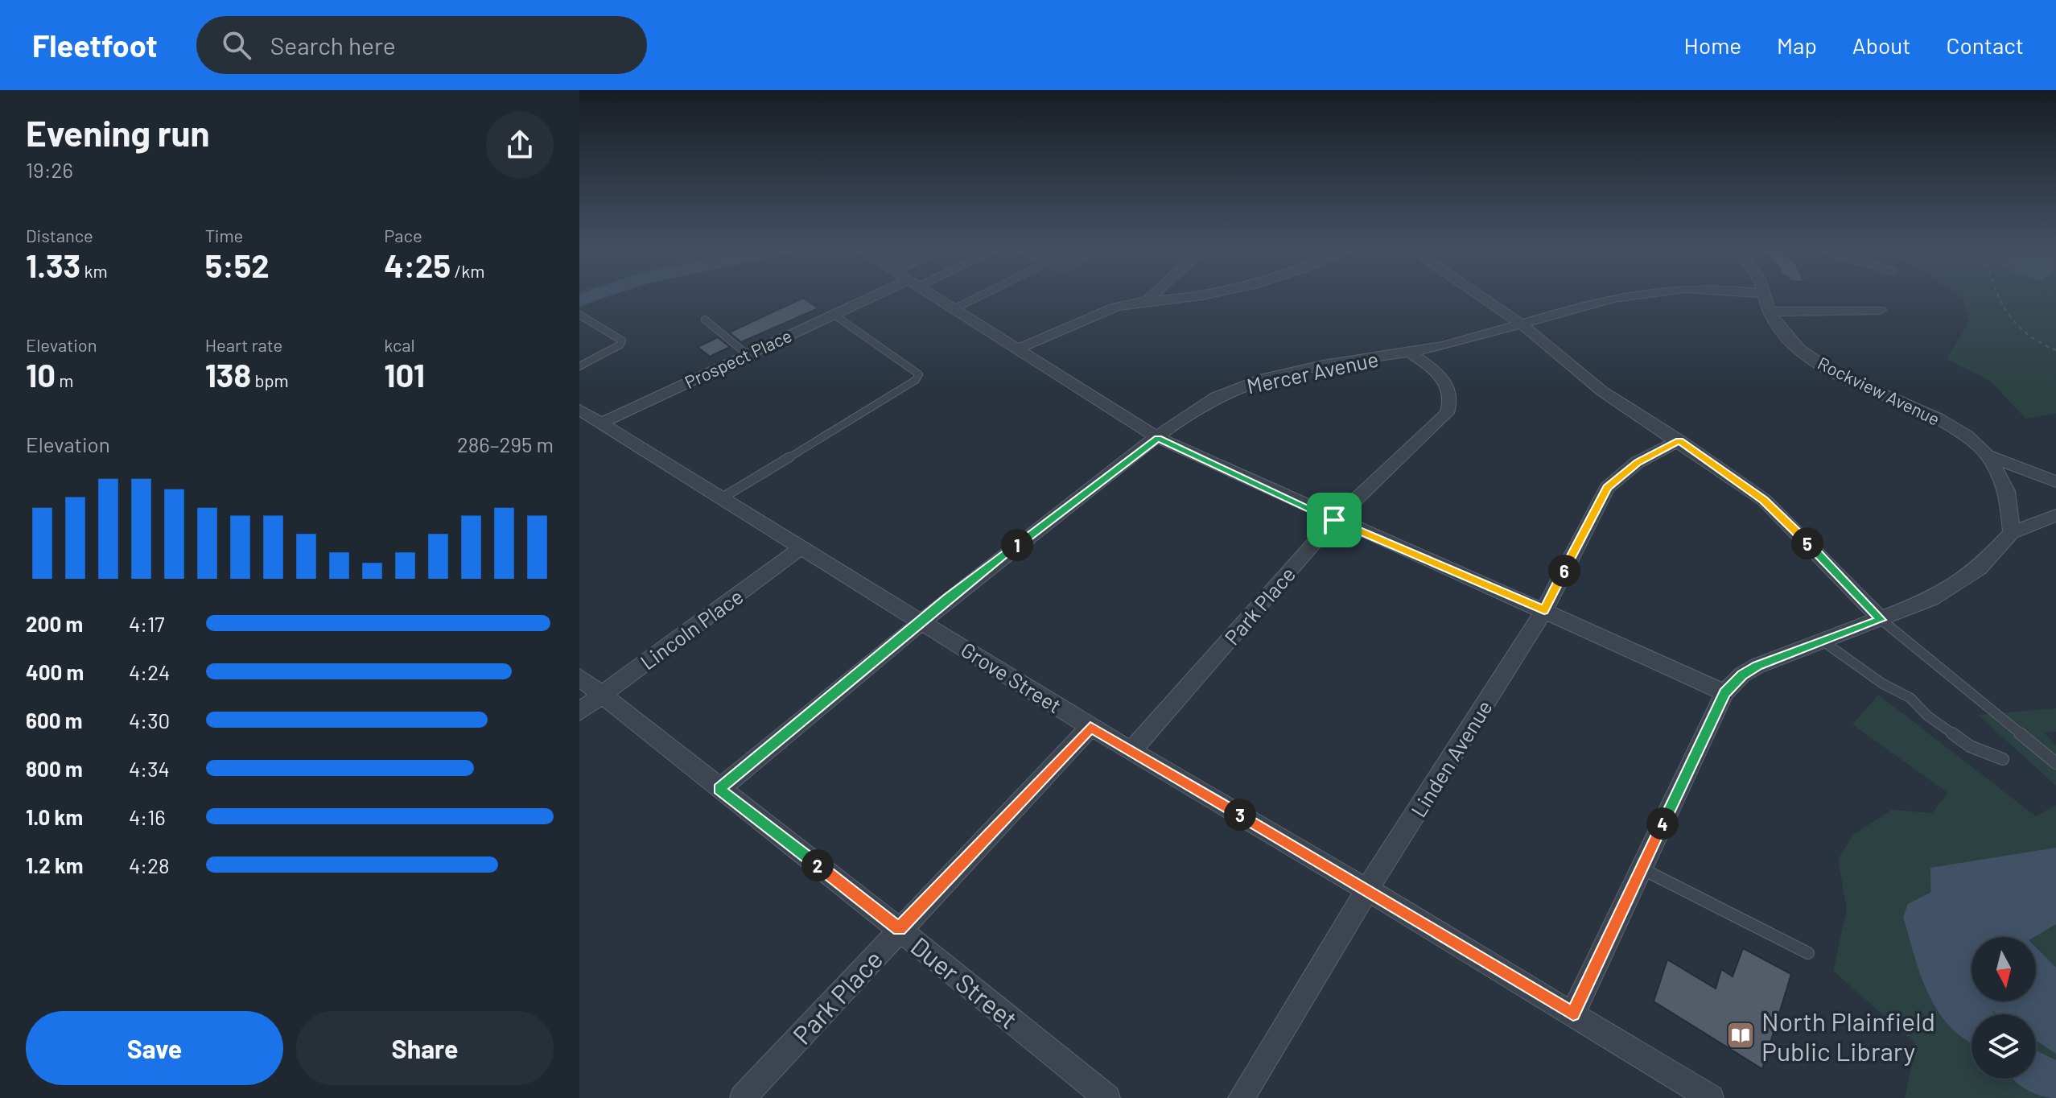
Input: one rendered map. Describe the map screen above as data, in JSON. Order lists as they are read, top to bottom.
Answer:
{
  "streets": {
    "street": [
      "Prospect Place",
      "Mercer Avenue",
      "Rockview Avenue",
      "Park Place",
      "Lincoln Place",
      "Grove Street",
      "Linden Avenue",
      "Duer Street"
    ]
  },
  "crossings": [
    ["Prospect Place", "Grove Street"],
    ["Mercer Avenue", "Park Place"],
    ["Mercer Avenue", "Grove Street"],
    ["Mercer Avenue", "Duer Street"],
    ["Park Place", "Grove Street"],
    ["Park Place", "Duer Street"],
    ["Lincoln Place", "Grove Street"],
    ["Lincoln Place", "Duer Street"],
    ["Grove Street", "Linden Avenue"]
  ],
  "places": {
    "library": ["North Plainfield Public Library"]
  },
  "north": "bottom",
  "page": {
    "header": "Fleetfoot",
    "search": "Search here",
    "nav": [
      "Home",
      "Map",
      "About",
      "Contact"
    ],
    "heading": ["Evening run", "19:26"],
    "stats": [
      ["Distance", "1.33 km"],
      ["Time", "5:52"],
      ["Pace", "4:25 /km"],
      ["Elevation", "10 m"],
      ["Heart rate", "138 bpm"],
      ["kcal", "101"]
    ],
    "chart": ["Elevation", "286–295 m"],
    "pins": [
      "5",
      "1",
      "6",
      "3",
      "4",
      "2"
    ],
    "list": [
      {
        "name": "200 m",
        "note": "4:17"
      },
      {
        "name": "400 m",
        "note": "4:24"
      },
      {
        "name": "600 m",
        "note": "4:30"
      },
      {
        "name": "800 m",
        "note": "4:34"
      },
      {
        "name": "1.0 km",
        "note": "4:16"
      },
      {
        "name": "1.2 km",
        "note": "4:28"
      }
    ],
    "buttons": ["Save", "Share"]
  }
}
